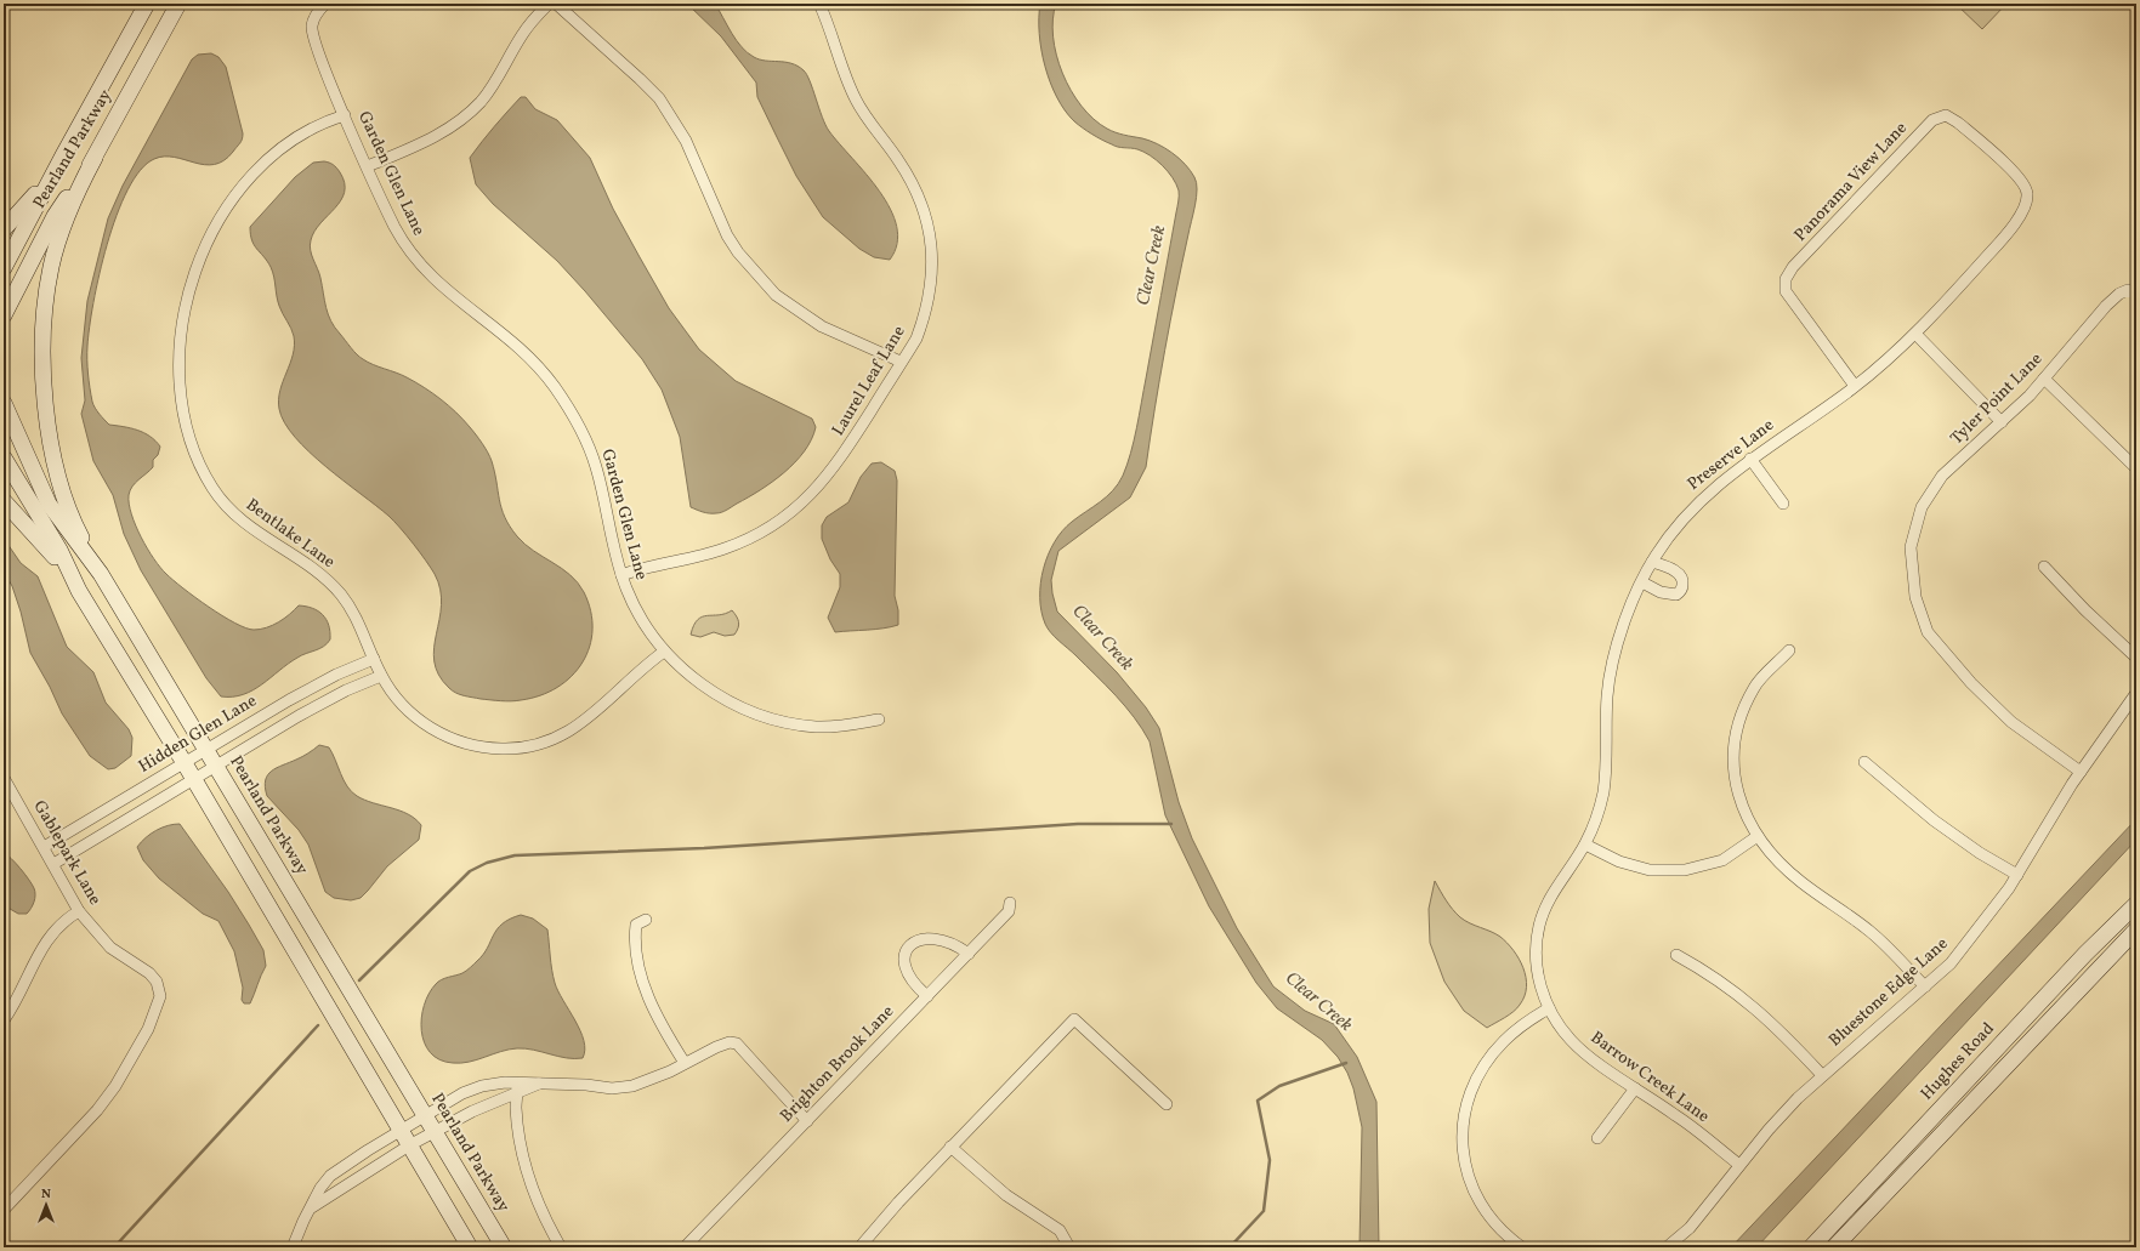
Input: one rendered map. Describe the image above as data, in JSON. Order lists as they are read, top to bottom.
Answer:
{
  "streets": {
    "main road": ["Pearland Parkway", "Hughes Road"],
    "street": [
      "Garden Glen Lane",
      "Panorama View Lane",
      "Laurel Leaf Lane",
      "Tyler Point Lane",
      "Preserve Lane",
      "Bentlake Lane",
      "Hidden Glen Lane",
      "Gablepark Lane",
      "Bluestone Edge Lane",
      "Brighton Brook Lane",
      "Barrow Creek Lane"
    ]
  },
  "crossings": [
    ["Pearland Parkway", "Hidden Glen Lane"],
    ["Garden Glen Lane", "Laurel Leaf Lane"],
    ["Garden Glen Lane", "Bentlake Lane"],
    ["Panorama View Lane", "Preserve Lane"],
    ["Tyler Point Lane", "Bluestone Edge Lane"],
    ["Preserve Lane", "Barrow Creek Lane"],
    ["Bentlake Lane", "Hidden Glen Lane"],
    ["Hidden Glen Lane", "Gablepark Lane"],
    ["Bluestone Edge Lane", "Barrow Creek Lane"]
  ],
  "water": ["Clear Creek"],
  "north": "top"
}
